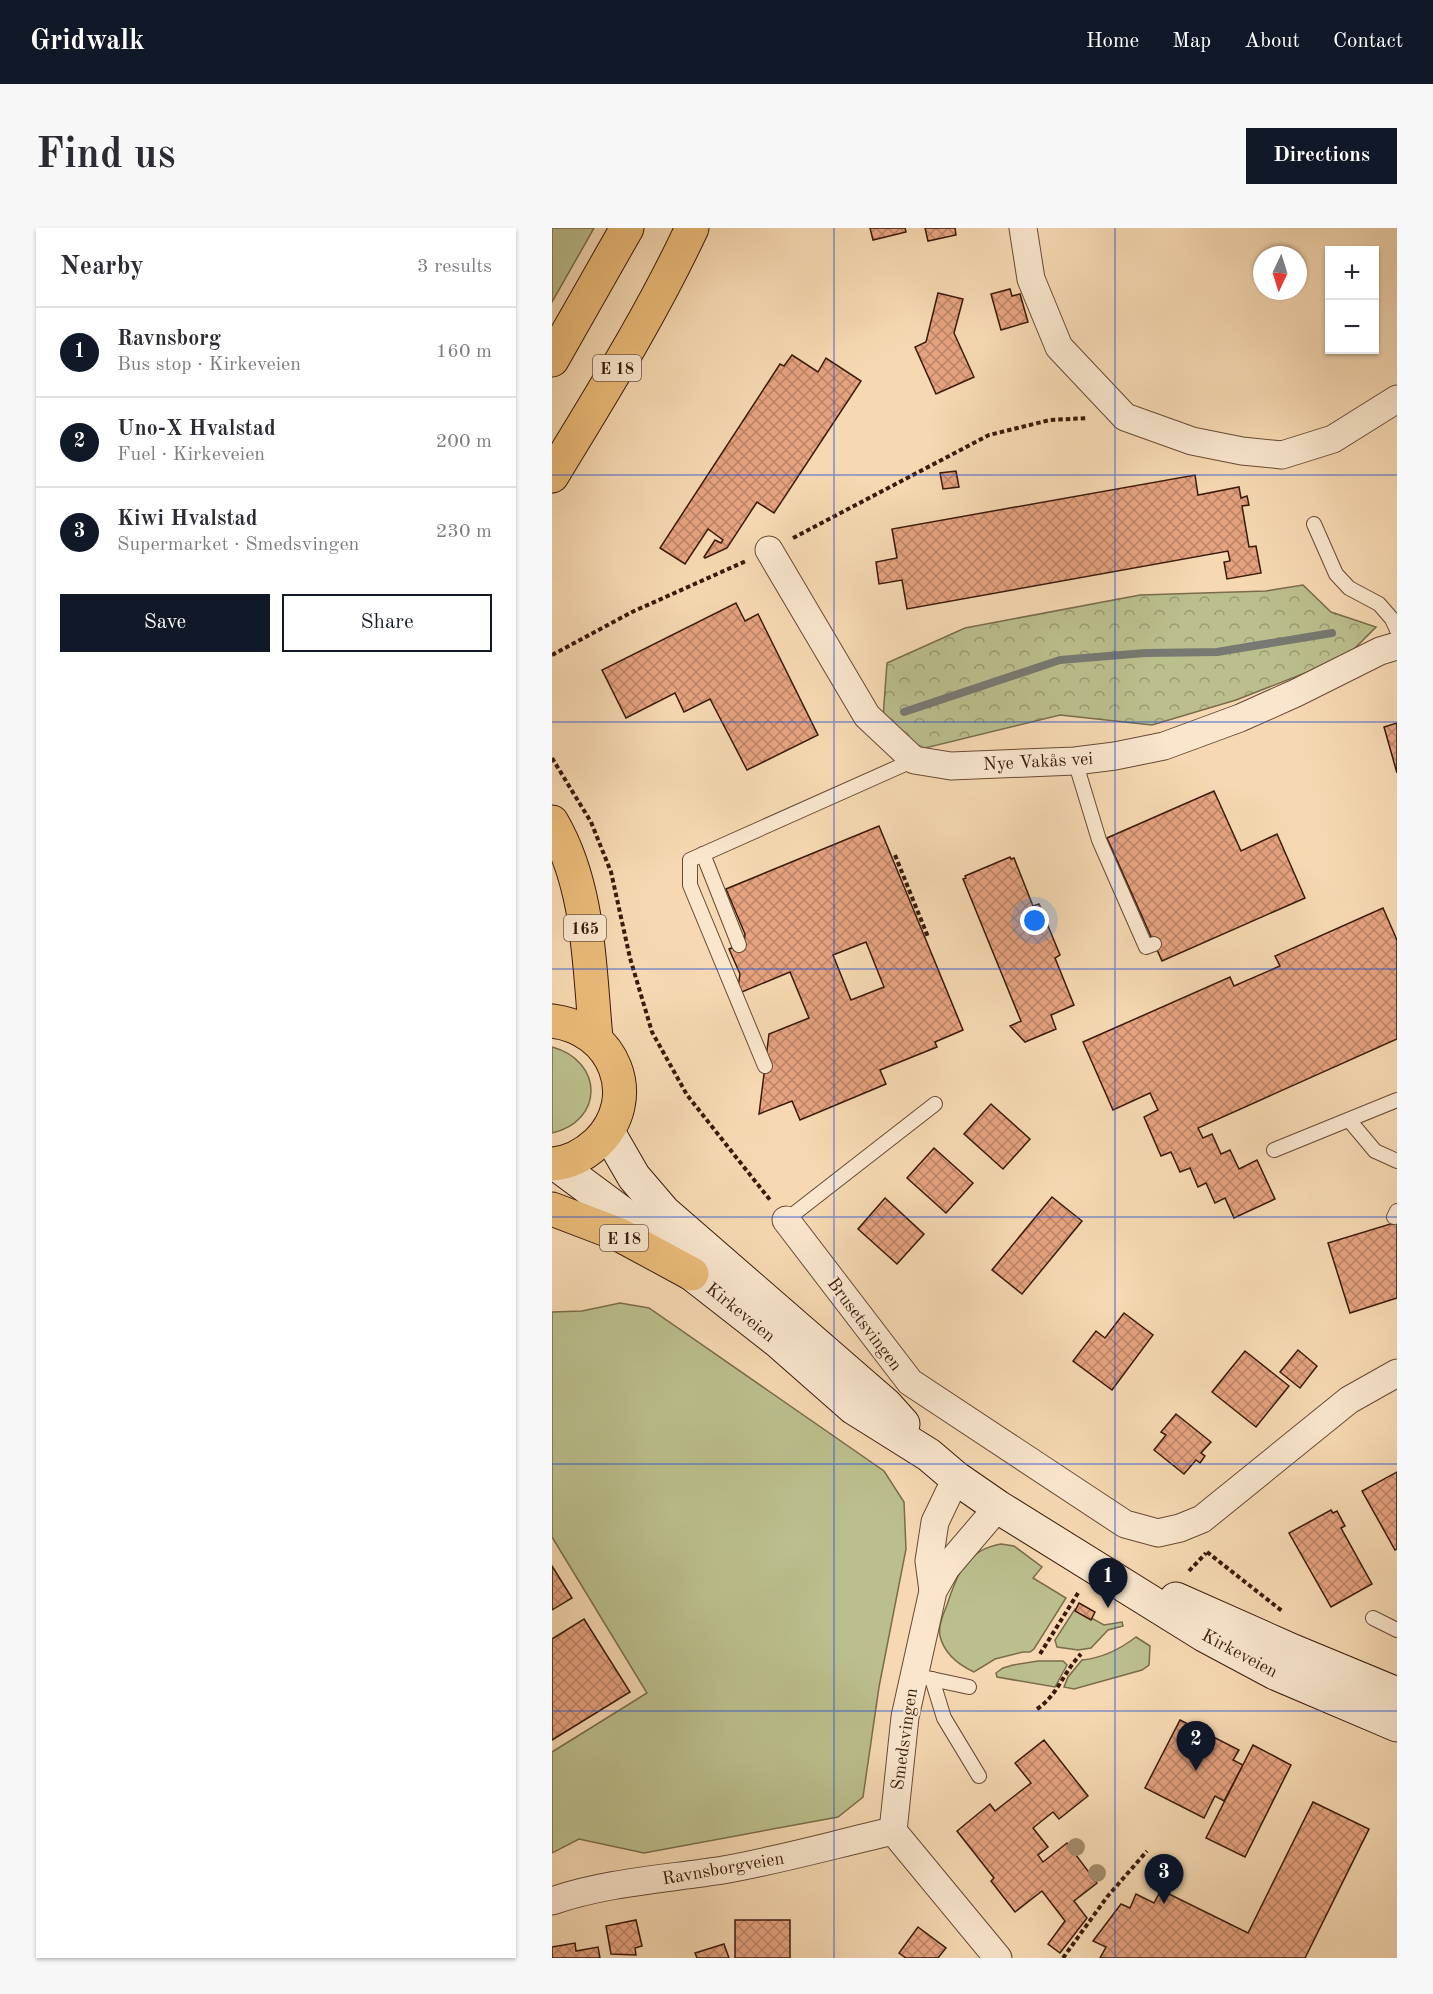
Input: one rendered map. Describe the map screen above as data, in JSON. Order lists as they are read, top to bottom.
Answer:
{
  "streets": {
    "main road": ["E 18", "165", "Kirkeveien"],
    "street": [
      "Nye Vakås vei",
      "Brusetsvingen",
      "Smedsvingen",
      "Ravnsborgveien"
    ]
  },
  "crossings": [
    ["E 18", "Kirkeveien"],
    ["165", "Kirkeveien"],
    ["Kirkeveien", "Smedsvingen"],
    ["Smedsvingen", "Ravnsborgveien"]
  ],
  "north": "bottom",
  "page": {
    "header": "Gridwalk",
    "nav": [
      "Home",
      "Map",
      "About",
      "Contact"
    ],
    "buttons": [
      "Directions",
      ["Save", "Share"]
    ],
    "title": "Find us",
    "heading": ["Nearby", "3 results"],
    "map_buttons": ["+", "−"],
    "list": [
      {
        "mark": "1",
        "name": "Ravnsborg",
        "note": "Bus stop · Kirkeveien",
        "value": "160 m"
      },
      {
        "mark": "2",
        "name": "Uno-X Hvalstad",
        "note": "Fuel · Kirkeveien",
        "value": "200 m"
      },
      {
        "mark": "3",
        "name": "Kiwi Hvalstad",
        "note": "Supermarket · Smedsvingen",
        "value": "230 m"
      }
    ],
    "pins": ["1", "2", "3"]
  }
}
